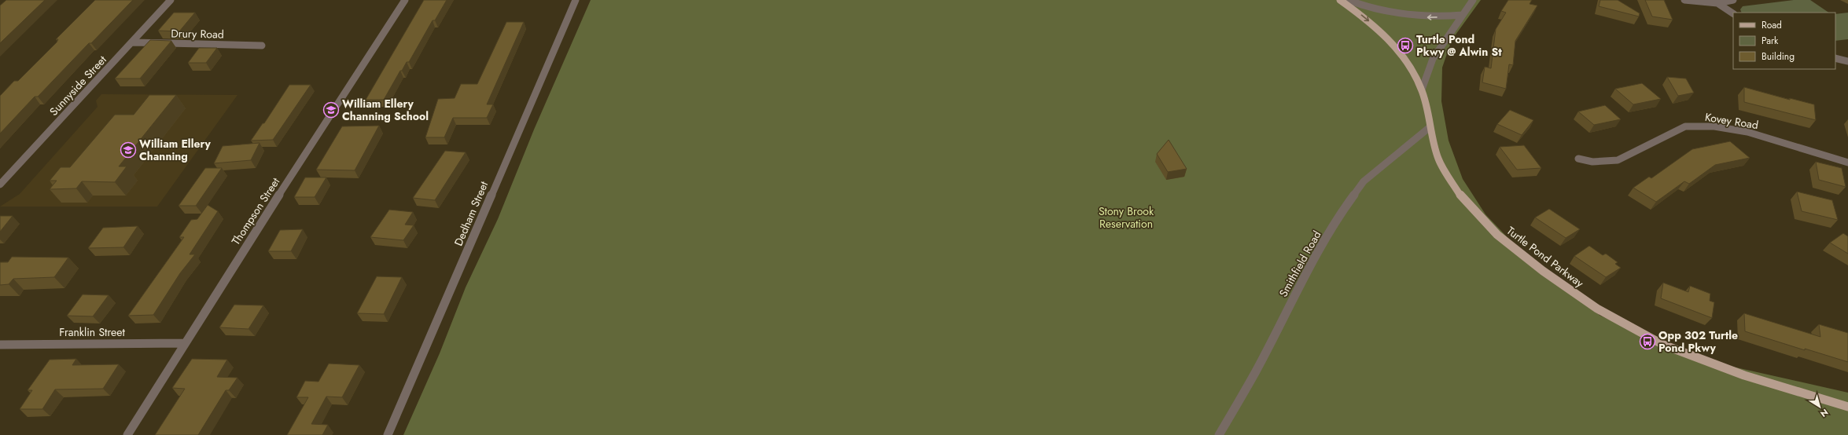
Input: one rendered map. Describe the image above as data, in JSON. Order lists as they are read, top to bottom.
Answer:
{
  "streets": {
    "main road": ["Turtle Pond Parkway"],
    "street": [
      "Drury Road",
      "Sunnyside Street",
      "Kovey Road",
      "Thompson Street",
      "Dedham Street",
      "Smithfield Road",
      "Franklin Street"
    ]
  },
  "crossings": [
    ["Drury Road", "Sunnyside Street"],
    ["Thompson Street", "Franklin Street"],
    ["Turtle Pond Parkway", "Smithfield Road"]
  ],
  "parks": ["Stony Brook Reservation"],
  "places": {
    "bus stop": ["Turtle Pond Pkwy @ Alwin St", "Opp 302 Turtle Pond Pkwy"],
    "school or university": ["William Ellery Channing School", "William Ellery Channing"]
  },
  "legend": ["Road", "Park", "Building"],
  "north": "bottom right"
}
